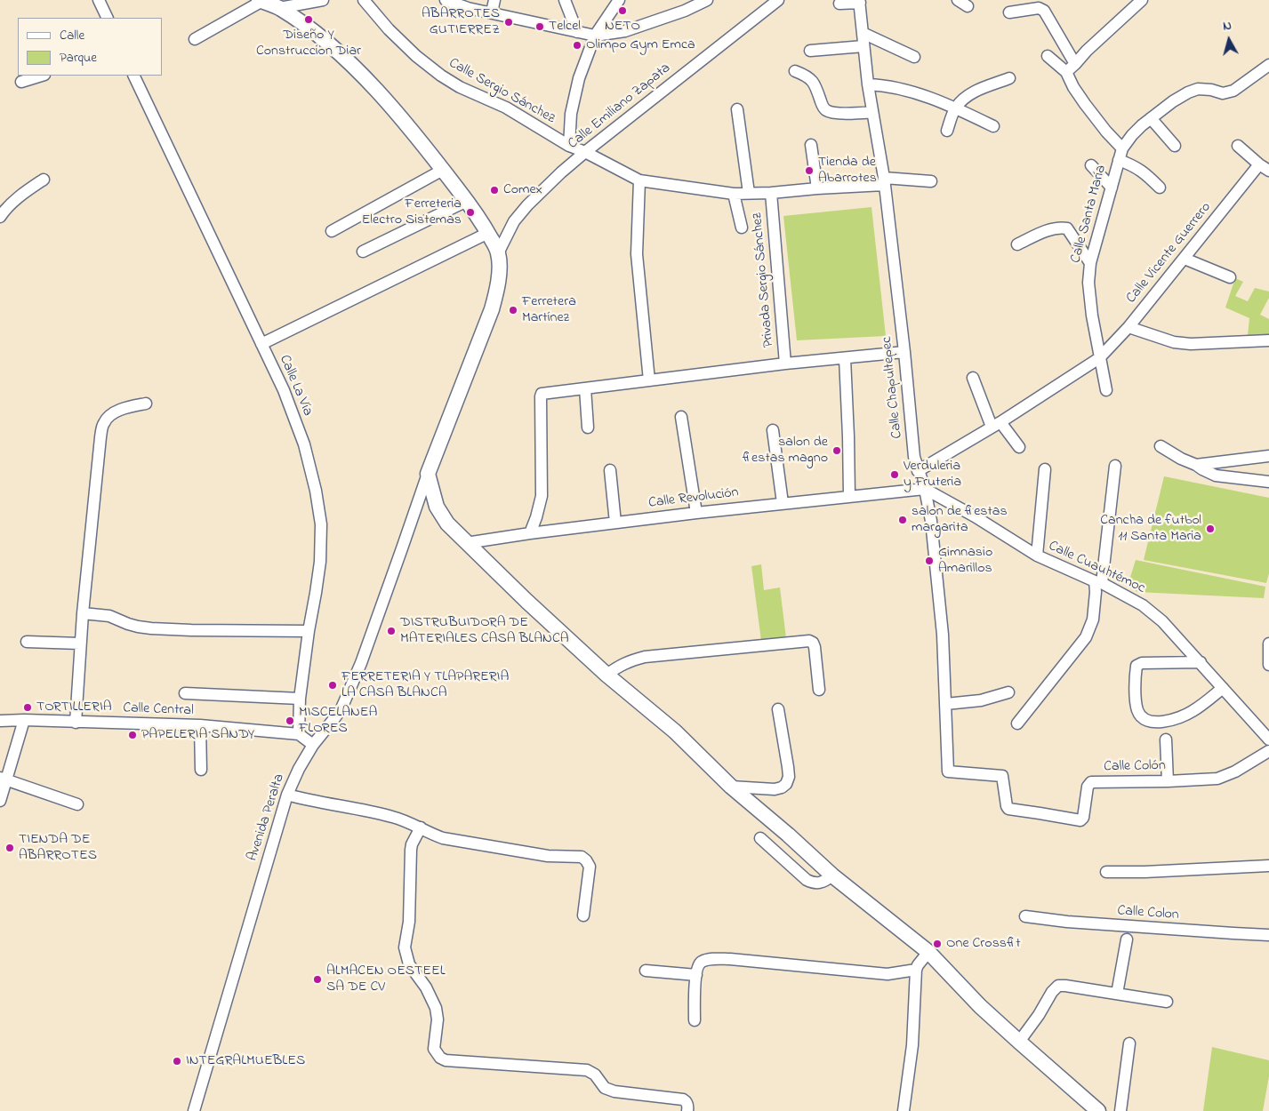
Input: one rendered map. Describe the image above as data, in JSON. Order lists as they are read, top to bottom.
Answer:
{
  "streets": {
    "street": [
      "Calle Sergio Sánchez",
      "Calle Emiliano Zapata",
      "Calle Santa María",
      "Calle Vicente Guerrero",
      "Privada Sergio Sánchez",
      "Calle La Vía",
      "Calle Chapultepec",
      "Calle Revolución",
      "Calle Cuauhtémoc",
      "Calle Central",
      "Calle Colón",
      "Avenida Peralta",
      "Calle Colon"
    ]
  },
  "crossings": [
    ["Calle Sergio Sánchez", "Calle Emiliano Zapata"],
    ["Calle Sergio Sánchez", "Privada Sergio Sánchez"],
    ["Calle Sergio Sánchez", "Calle Chapultepec"],
    ["Calle Santa María", "Calle Vicente Guerrero"],
    ["Calle La Vía", "Calle Central"],
    ["Calle Chapultepec", "Calle Revolución"],
    ["Calle Chapultepec", "Calle Cuauhtémoc"],
    ["Calle Chapultepec", "Calle Colón"],
    ["Calle Revolución", "Calle Cuauhtémoc"]
  ],
  "places": [
    "NETO",
    "Diseño Y Construccion Diar",
    "ABARROTES GUTIERREZ",
    "Telcel",
    "Olimpo Gym Emca",
    "Tienda de Abarrotes",
    "Comex",
    "Ferreteria Electro Sistemas",
    "Ferretera Martínez",
    "salon de fiestas magno",
    "Verduleria y Fruteria",
    "salon de fiestas margarita",
    "Cancha de futbol 11 Santa Maria",
    "Gimnasio Amarillos",
    "DISTRUBUIDORA DE MATERIALES CASA BLANCA",
    "FERRETERIA Y TLAPARERIA LA CASA BLANCA",
    "TORTILLERIA",
    "MISCELANEA FLORES",
    "PAPELERIA SANDY",
    "TIENDA DE ABARROTES",
    "One Crossfit",
    "ALMACEN OESTEEL SA DE CV",
    "INTEGRALMUEBLES"
  ],
  "legend": ["Calle", "Parque"],
  "north": "top"
}
